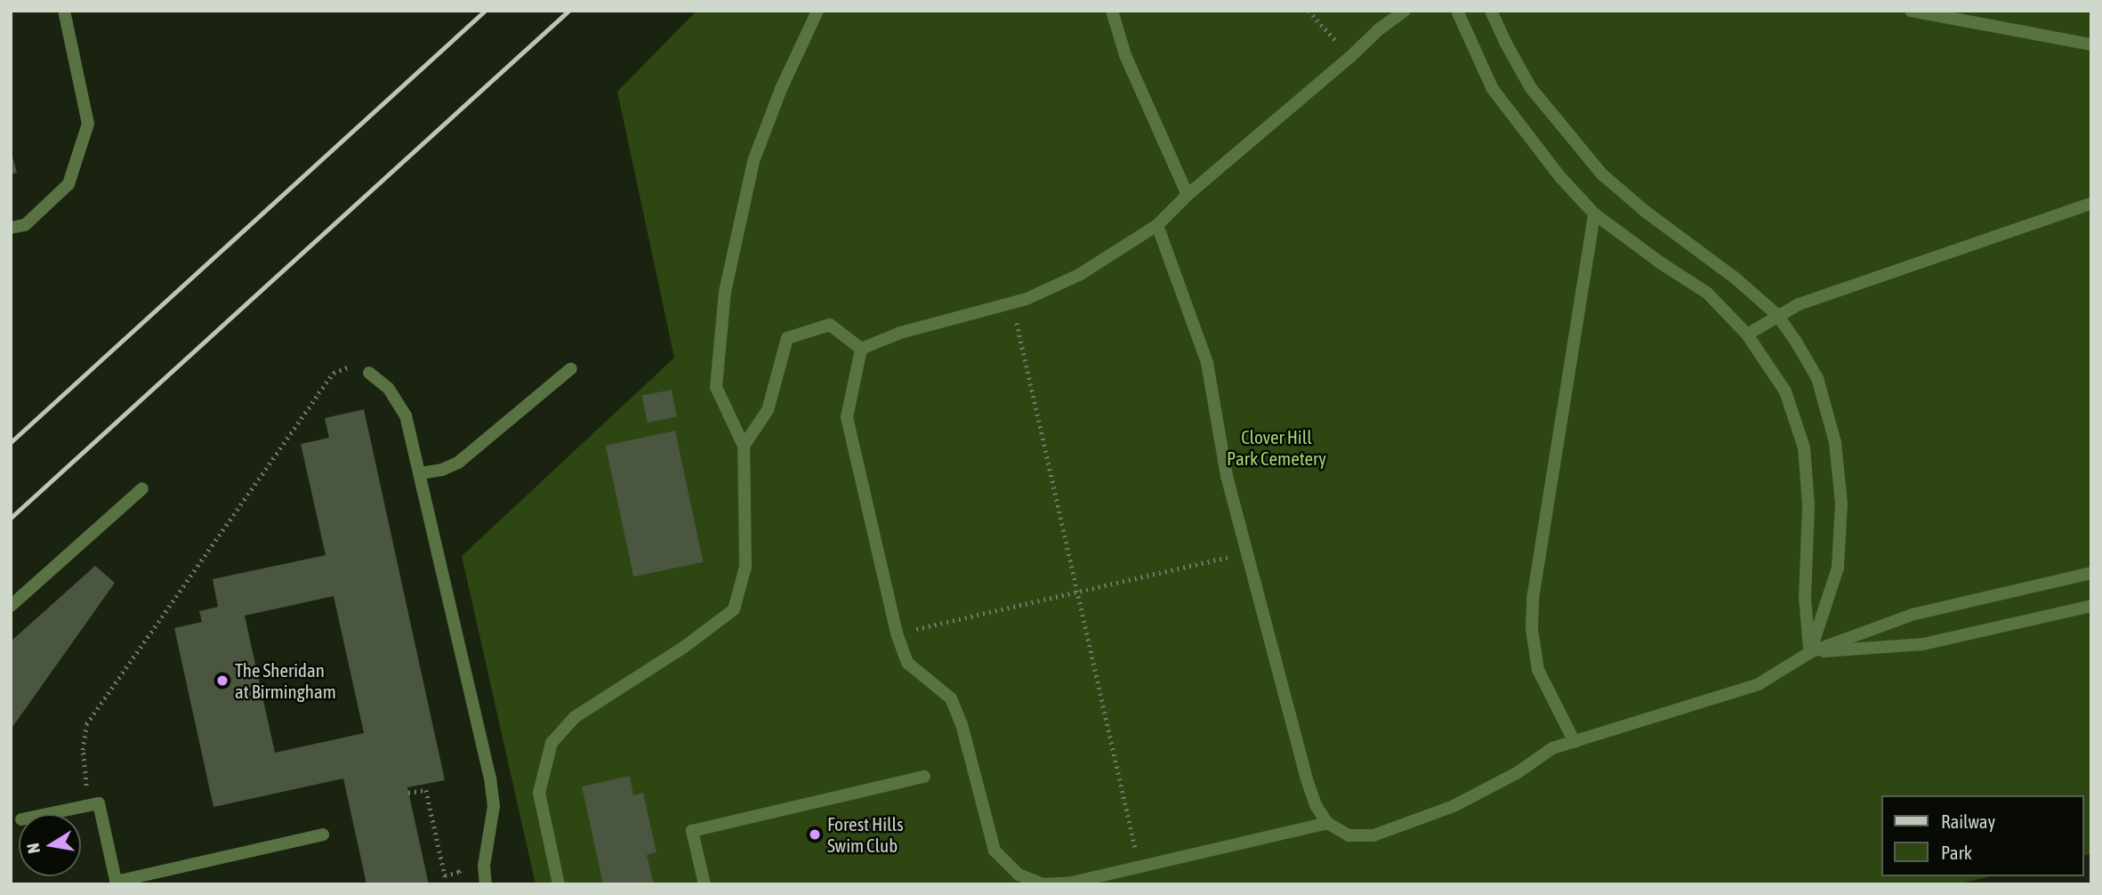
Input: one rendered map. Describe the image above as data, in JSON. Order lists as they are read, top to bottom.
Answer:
{
  "parks": ["Clover Hill Park Cemetery"],
  "places": ["The Sheridan at Birmingham", "Forest Hills Swim Club"],
  "legend": ["Railway", "Park"],
  "north": "left"
}
